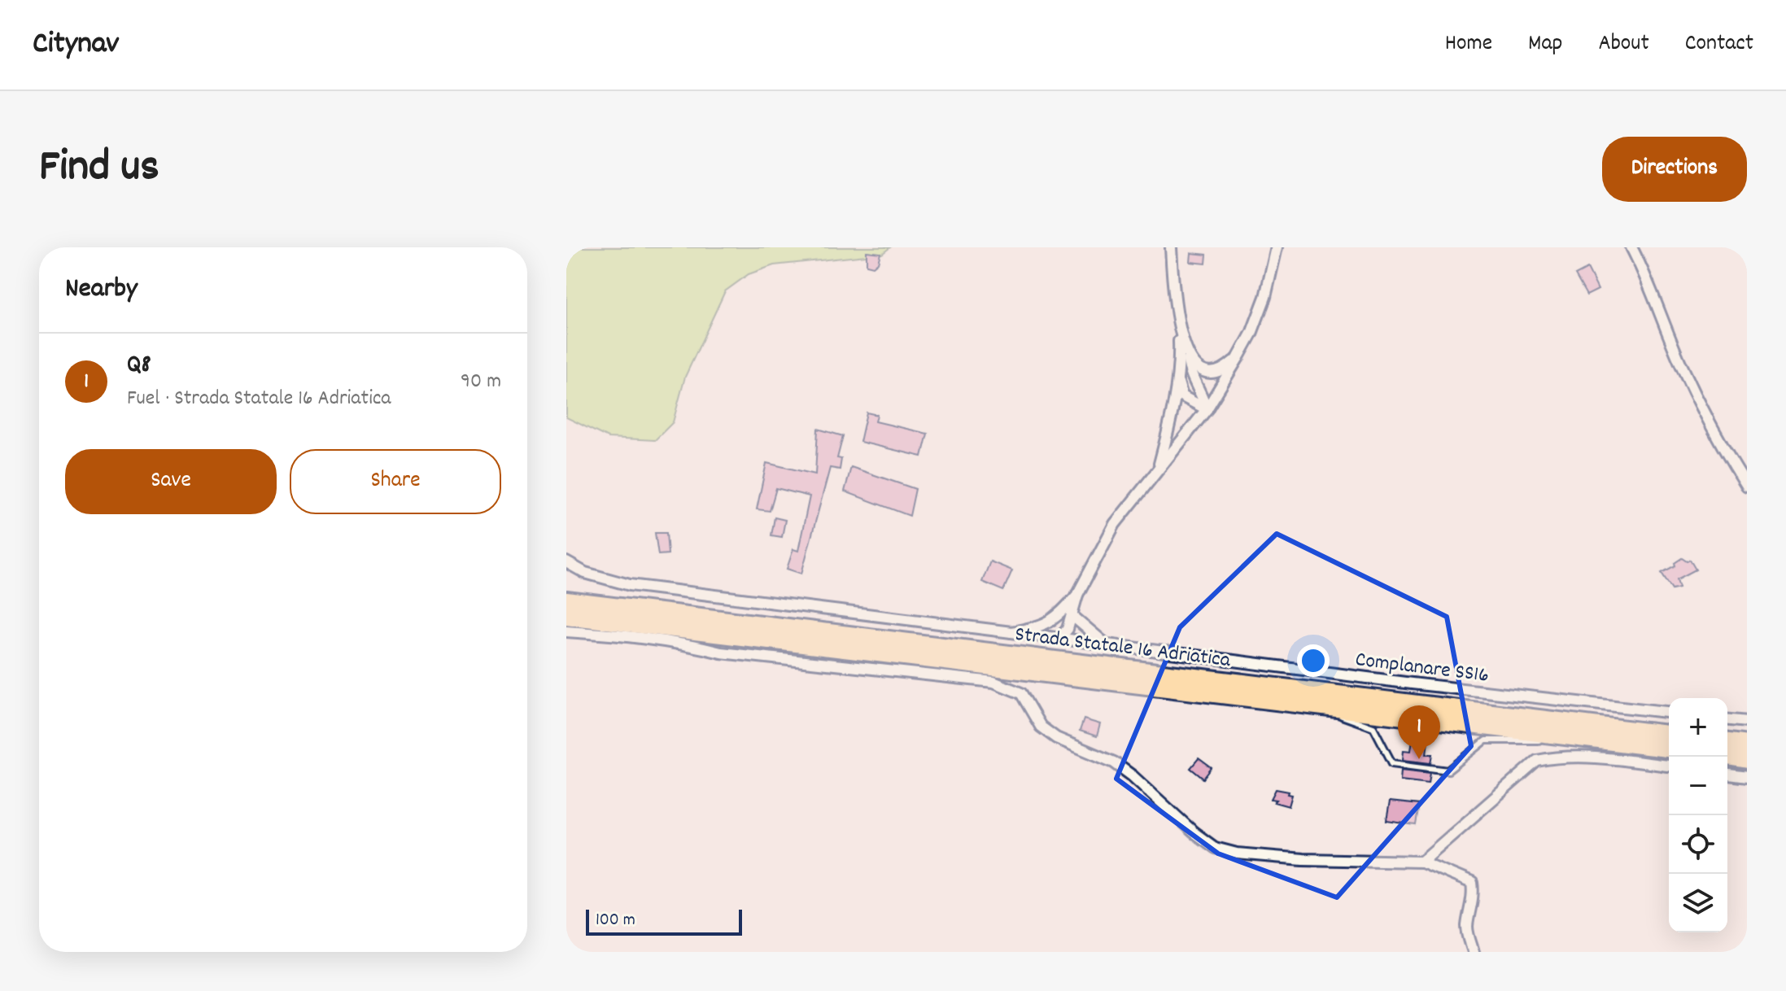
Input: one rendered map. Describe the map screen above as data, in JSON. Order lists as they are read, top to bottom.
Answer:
{
  "streets": {
    "highway": ["Strada Statale 16 Adriatica"],
    "street": ["Complanare SS16"]
  },
  "scale_bar": "100 m",
  "page": {
    "header": "Citynav",
    "nav": [
      "Home",
      "Map",
      "About",
      "Contact"
    ],
    "title": "Find us",
    "buttons": [
      "Directions",
      ["Save", "Share"]
    ],
    "heading": "Nearby",
    "list": [
      {
        "mark": "1",
        "name": "Q8",
        "note": "Fuel · Strada Statale 16 Adriatica",
        "value": "90 m"
      }
    ],
    "map_buttons": ["+", "−"],
    "pins": "1",
    "scale": "100 m"
  }
}
